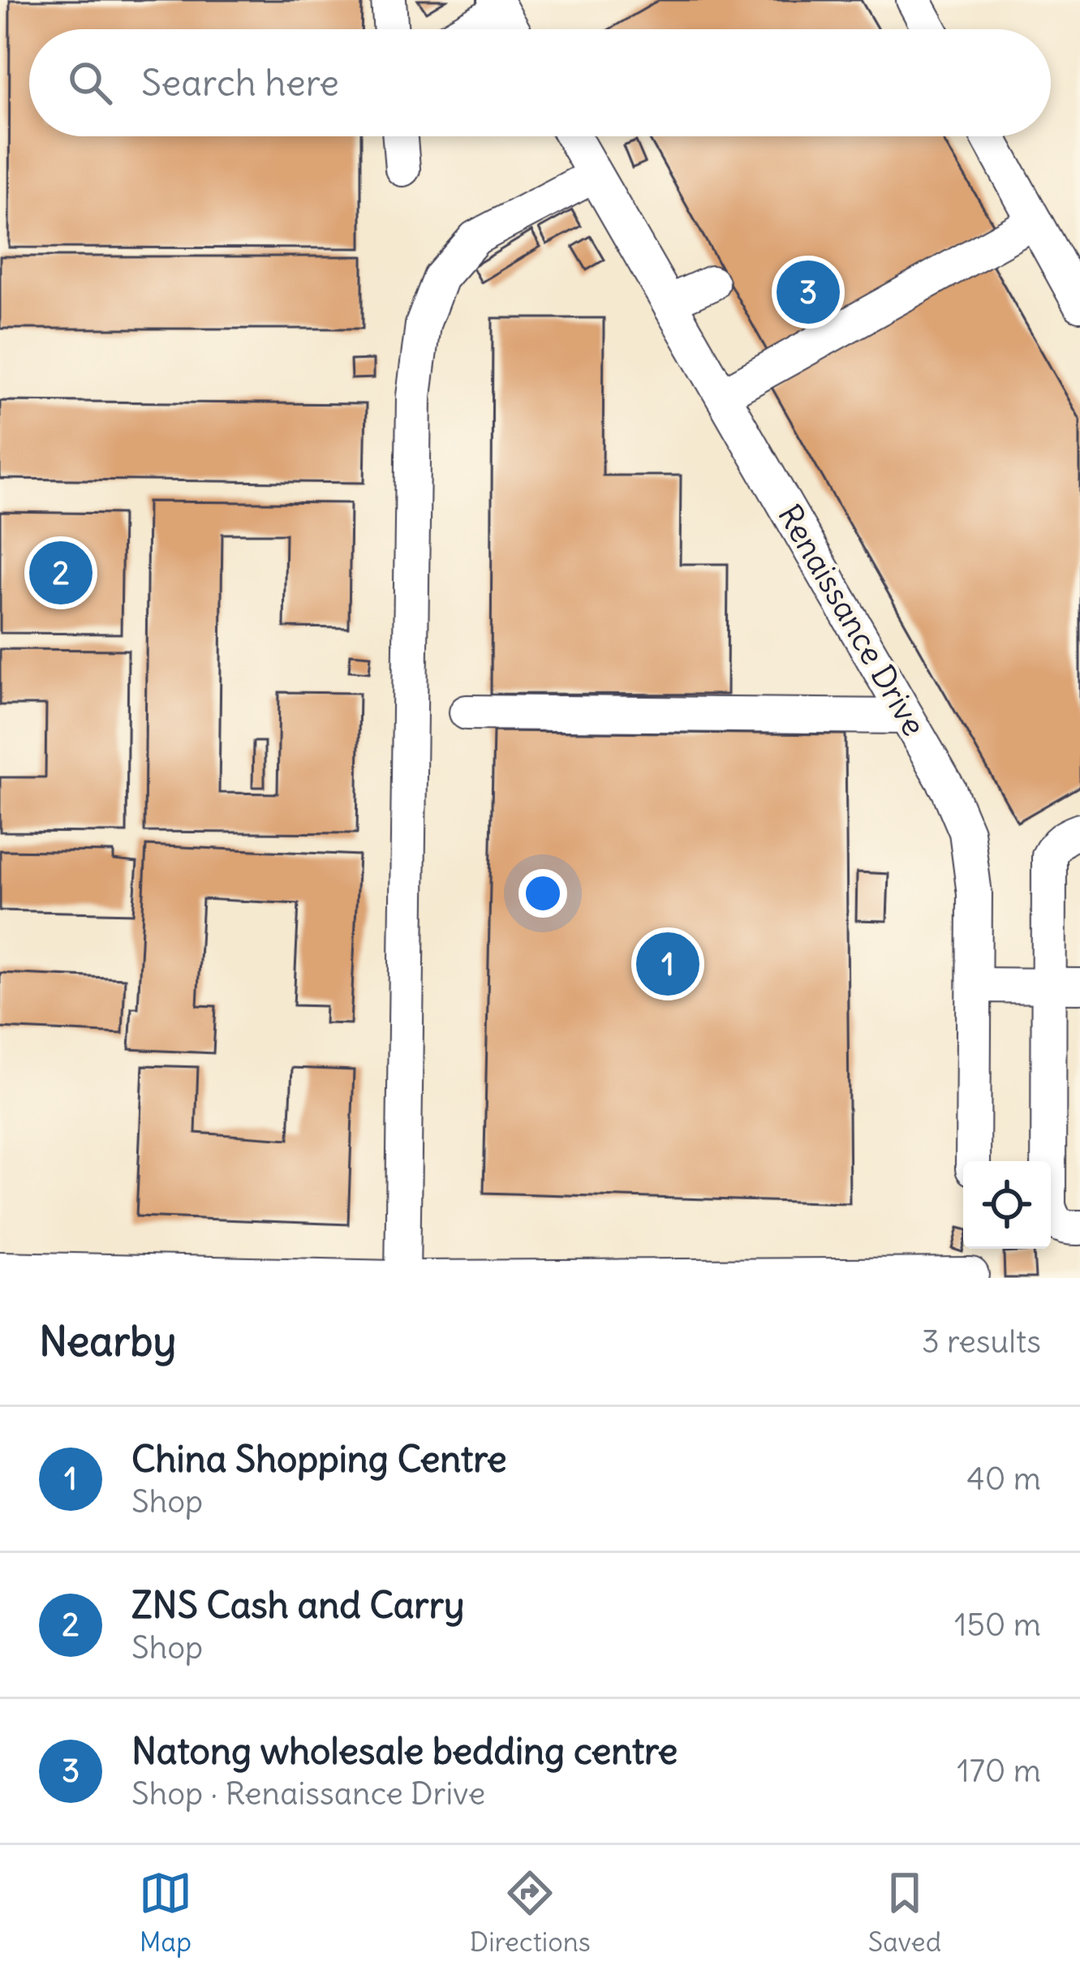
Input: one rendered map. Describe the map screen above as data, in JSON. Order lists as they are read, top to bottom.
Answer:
{
  "streets": {
    "street": ["Renaissance Drive"]
  },
  "page": {
    "search": "Search here",
    "pins": ["3", "2", "1"],
    "heading": ["Nearby", "3 results"],
    "list": [
      {
        "mark": "1",
        "name": "China Shopping Centre",
        "note": "Shop",
        "value": "40 m"
      },
      {
        "mark": "2",
        "name": "ZNS Cash and Carry",
        "note": "Shop",
        "value": "150 m"
      },
      {
        "mark": "3",
        "name": "Natong wholesale bedding centre",
        "note": "Shop · Renaissance Drive",
        "value": "170 m"
      }
    ],
    "nav": ["Map", "Directions", "Saved"]
  }
}
